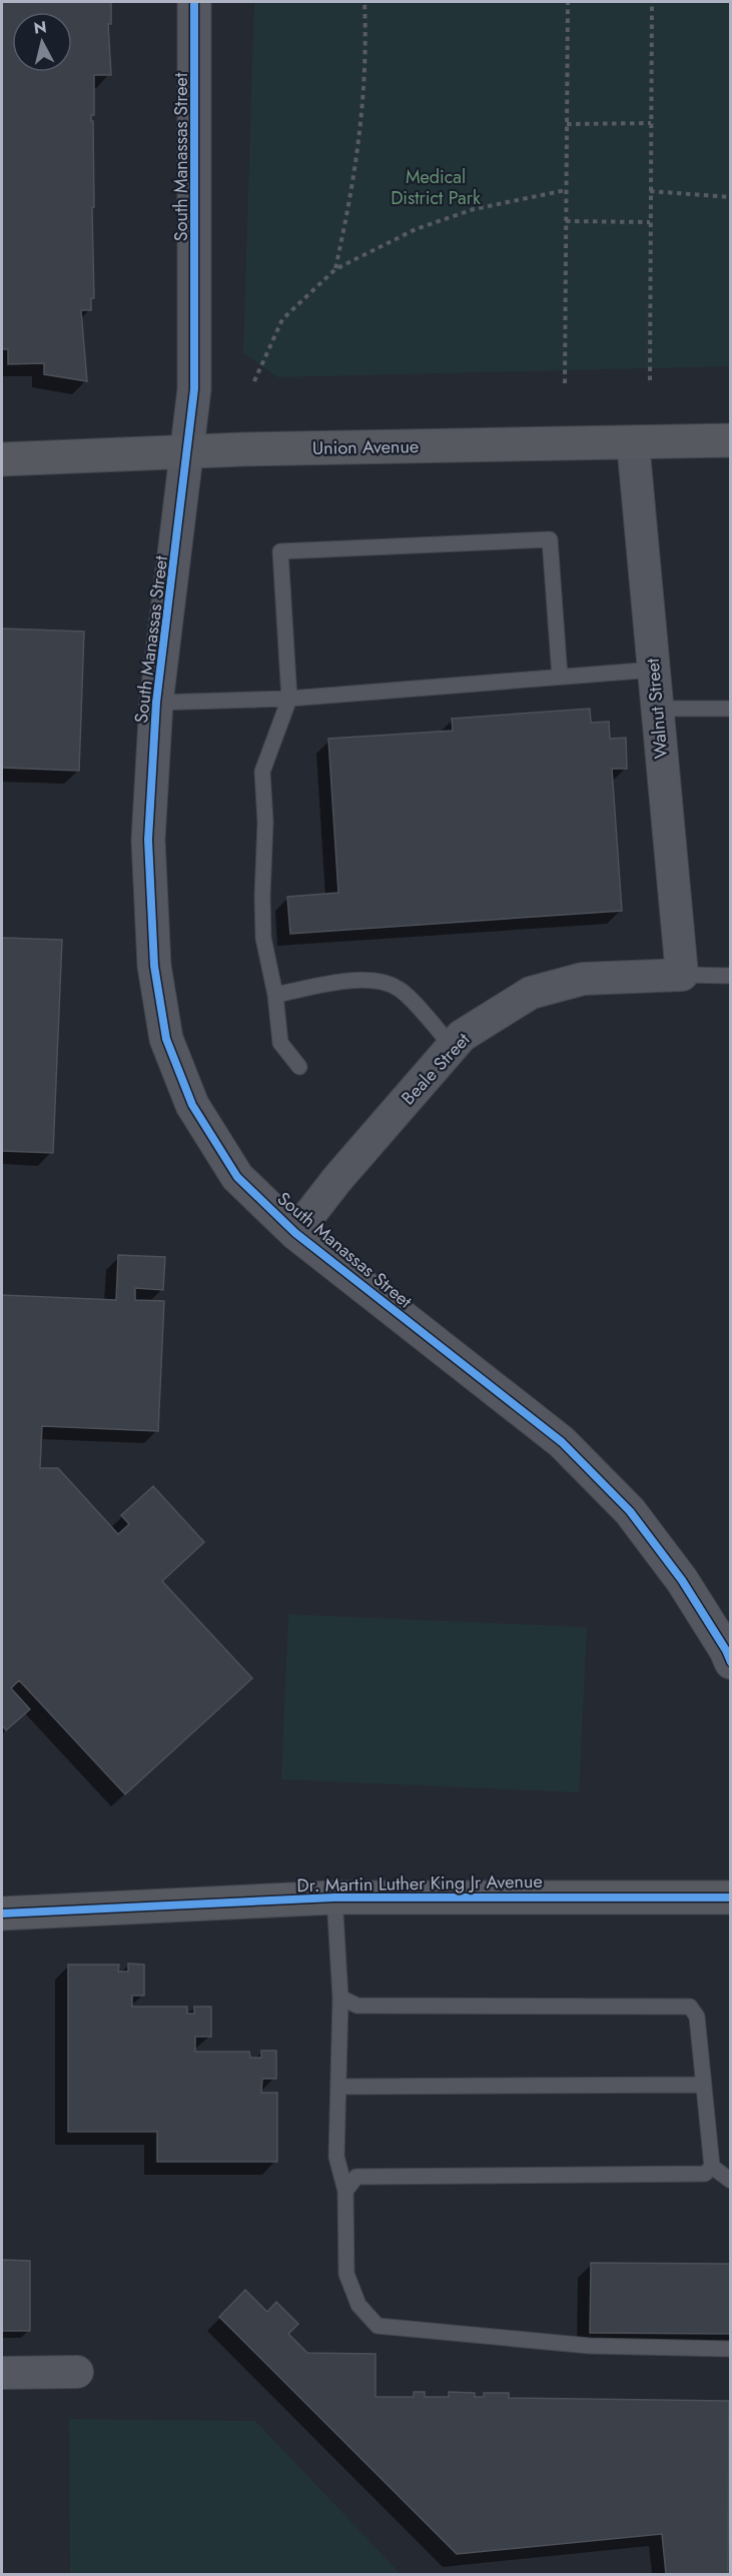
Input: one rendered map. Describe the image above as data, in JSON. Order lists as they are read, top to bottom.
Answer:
{
  "streets": {
    "main road": ["Union Avenue", "Dr. Martin Luther King Jr Avenue"],
    "street": ["South Manassas Street", "Walnut Street", "Beale Street"]
  },
  "crossings": [
    ["South Manassas Street", "Union Avenue"],
    ["South Manassas Street", "Beale Street"],
    ["Union Avenue", "Walnut Street"],
    ["Walnut Street", "Beale Street"]
  ],
  "parks": ["Medical District Park"],
  "north": "top"
}
